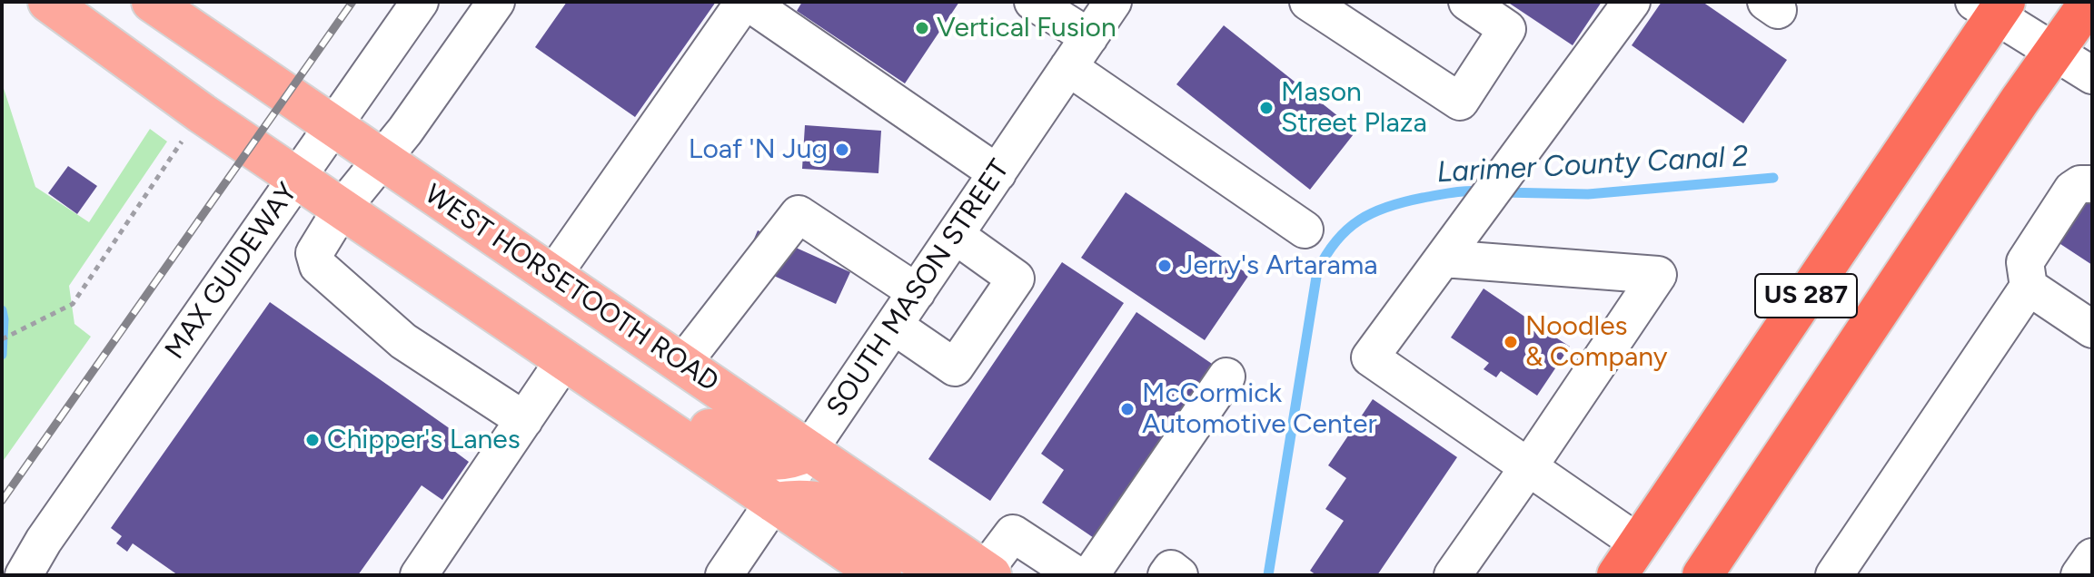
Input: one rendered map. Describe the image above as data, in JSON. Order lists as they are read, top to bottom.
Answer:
{
  "streets": {
    "highway": ["US 287"],
    "main road": ["WEST HORSETOOTH ROAD"],
    "street": ["MAX GUIDEWAY", "SOUTH MASON STREET"]
  },
  "crossings": [
    ["MAX GUIDEWAY", "WEST HORSETOOTH ROAD"],
    ["WEST HORSETOOTH ROAD", "SOUTH MASON STREET"]
  ],
  "water": ["Larimer County Canal 2"],
  "places": [
    "Vertical Fusion",
    "Mason Street Plaza",
    "Loaf 'N Jug",
    "Jerry's Artarama",
    "Noodles & Company",
    "McCormick Automotive Center",
    "Chipper's Lanes"
  ]
}
